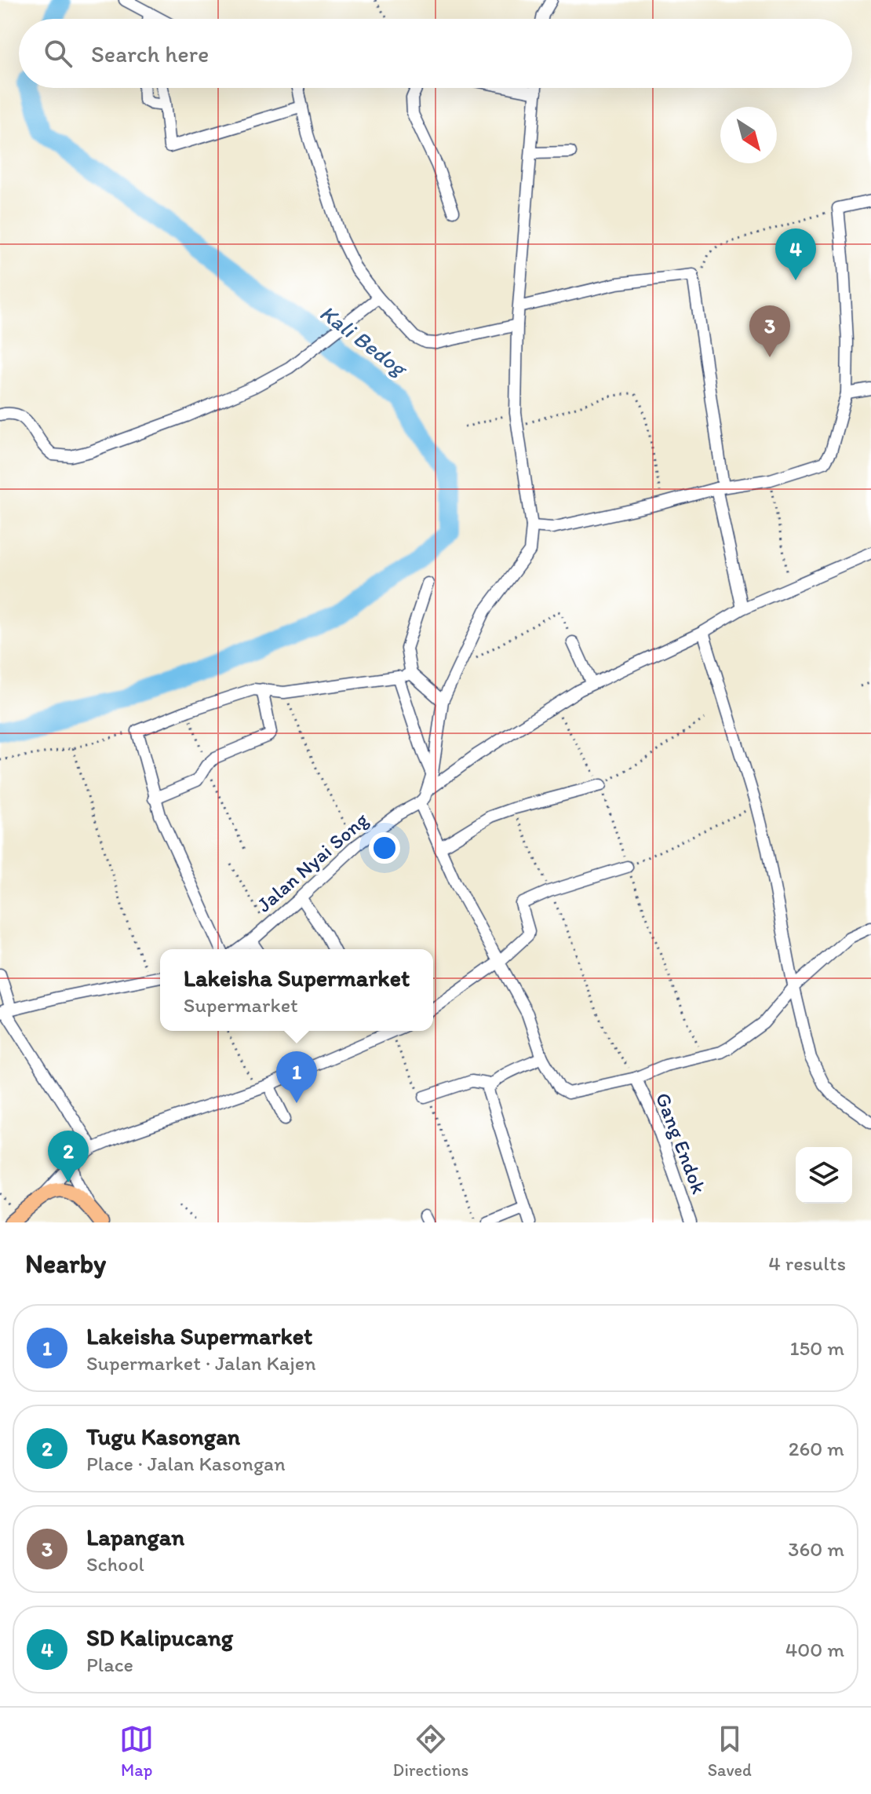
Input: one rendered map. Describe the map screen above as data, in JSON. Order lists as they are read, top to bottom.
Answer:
{
  "streets": {
    "street": ["Jalan Nyai Song", "Gang Endok"]
  },
  "water": ["Kali Bedog"],
  "north": "bottom right",
  "page": {
    "search": "Search here",
    "pins": [
      "4",
      "3",
      "1",
      "2"
    ],
    "popup": ["Lakeisha Supermarket", "Supermarket"],
    "heading": ["Nearby", "4 results"],
    "list": [
      {
        "mark": "1",
        "name": "Lakeisha Supermarket",
        "note": "Supermarket · Jalan Kajen",
        "value": "150 m"
      },
      {
        "mark": "2",
        "name": "Tugu Kasongan",
        "note": "Place · Jalan Kasongan",
        "value": "260 m"
      },
      {
        "mark": "3",
        "name": "Lapangan",
        "note": "School",
        "value": "360 m"
      },
      {
        "mark": "4",
        "name": "SD Kalipucang",
        "note": "Place",
        "value": "400 m"
      }
    ],
    "nav": ["Map", "Directions", "Saved"]
  }
}
